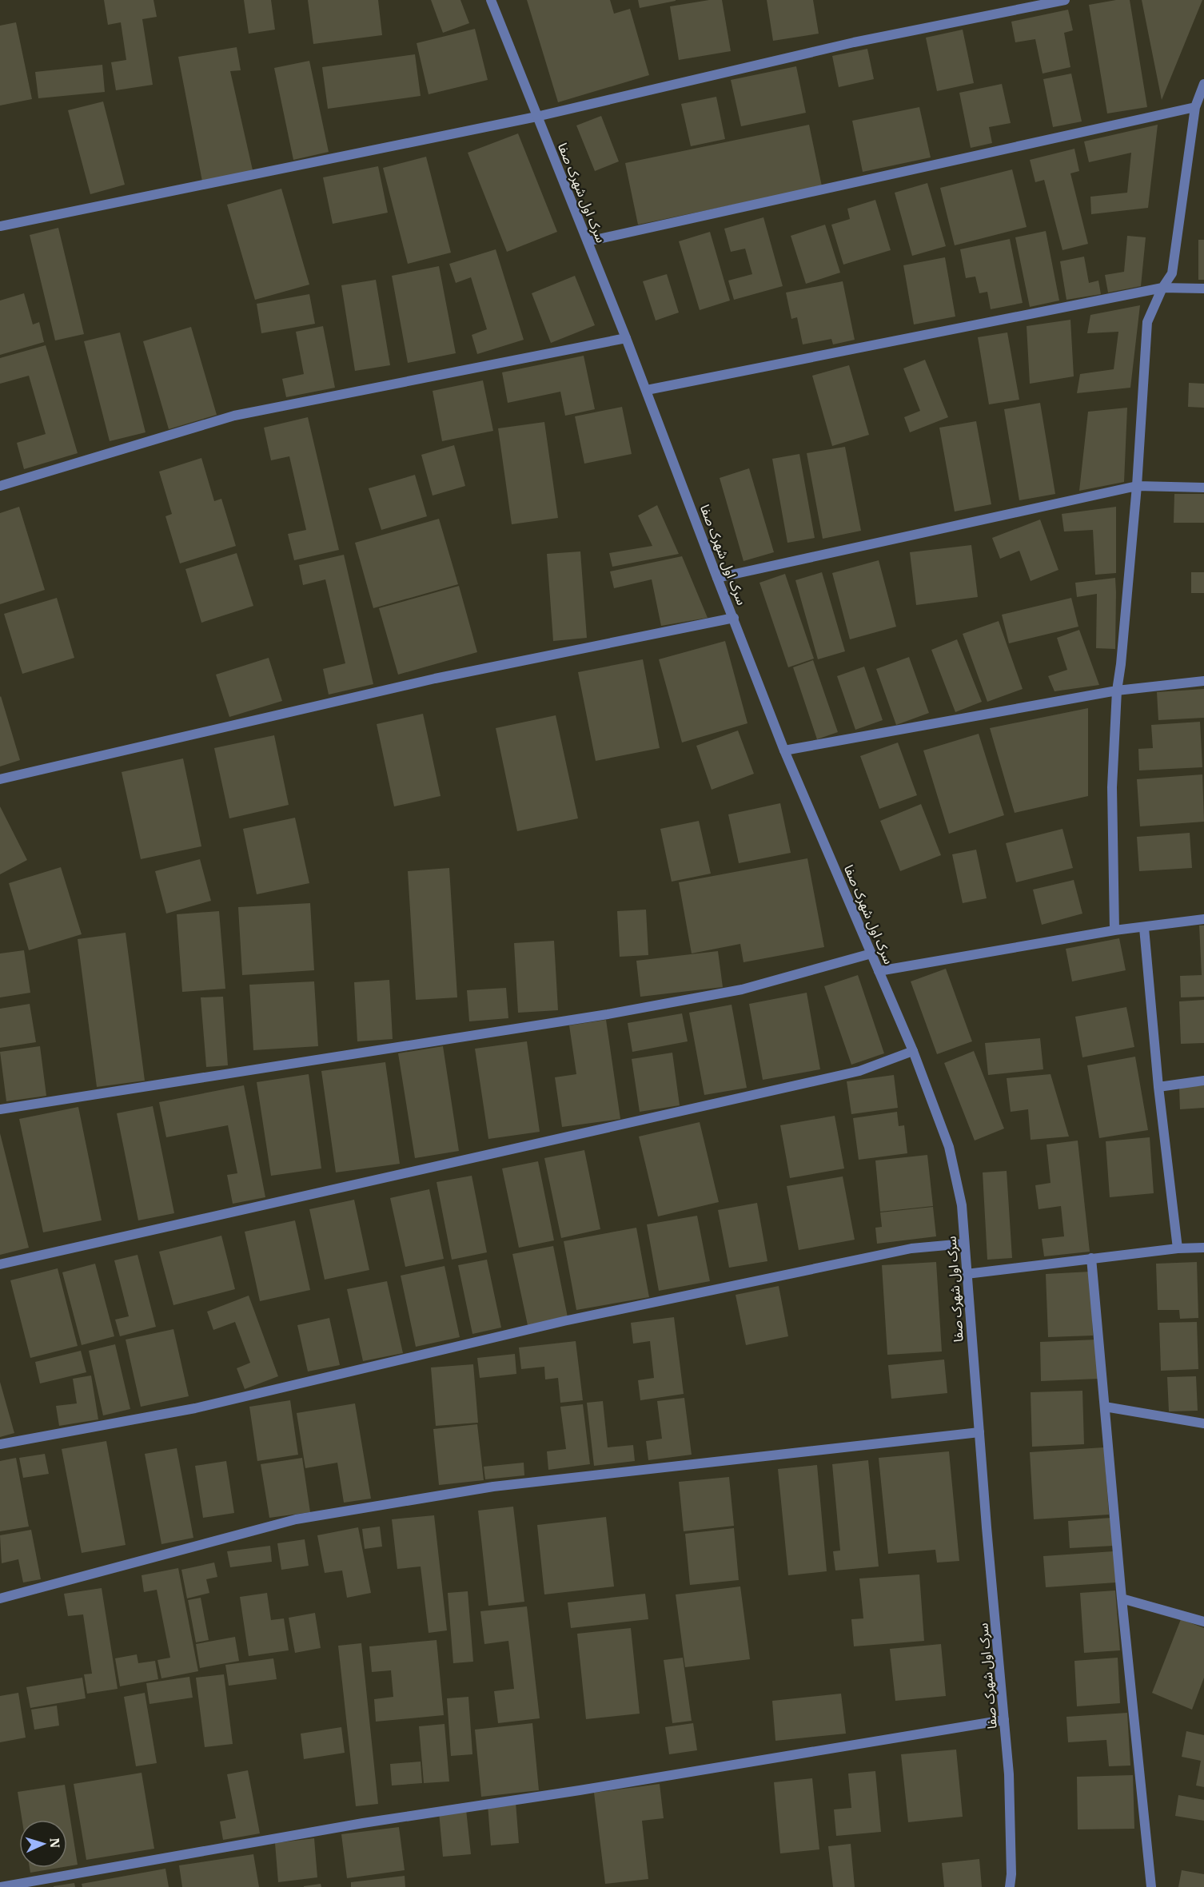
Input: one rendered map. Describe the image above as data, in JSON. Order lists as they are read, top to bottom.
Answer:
{
  "streets": {
    "street": ["سرک اول شهرک صفا"]
  },
  "north": "right"
}
